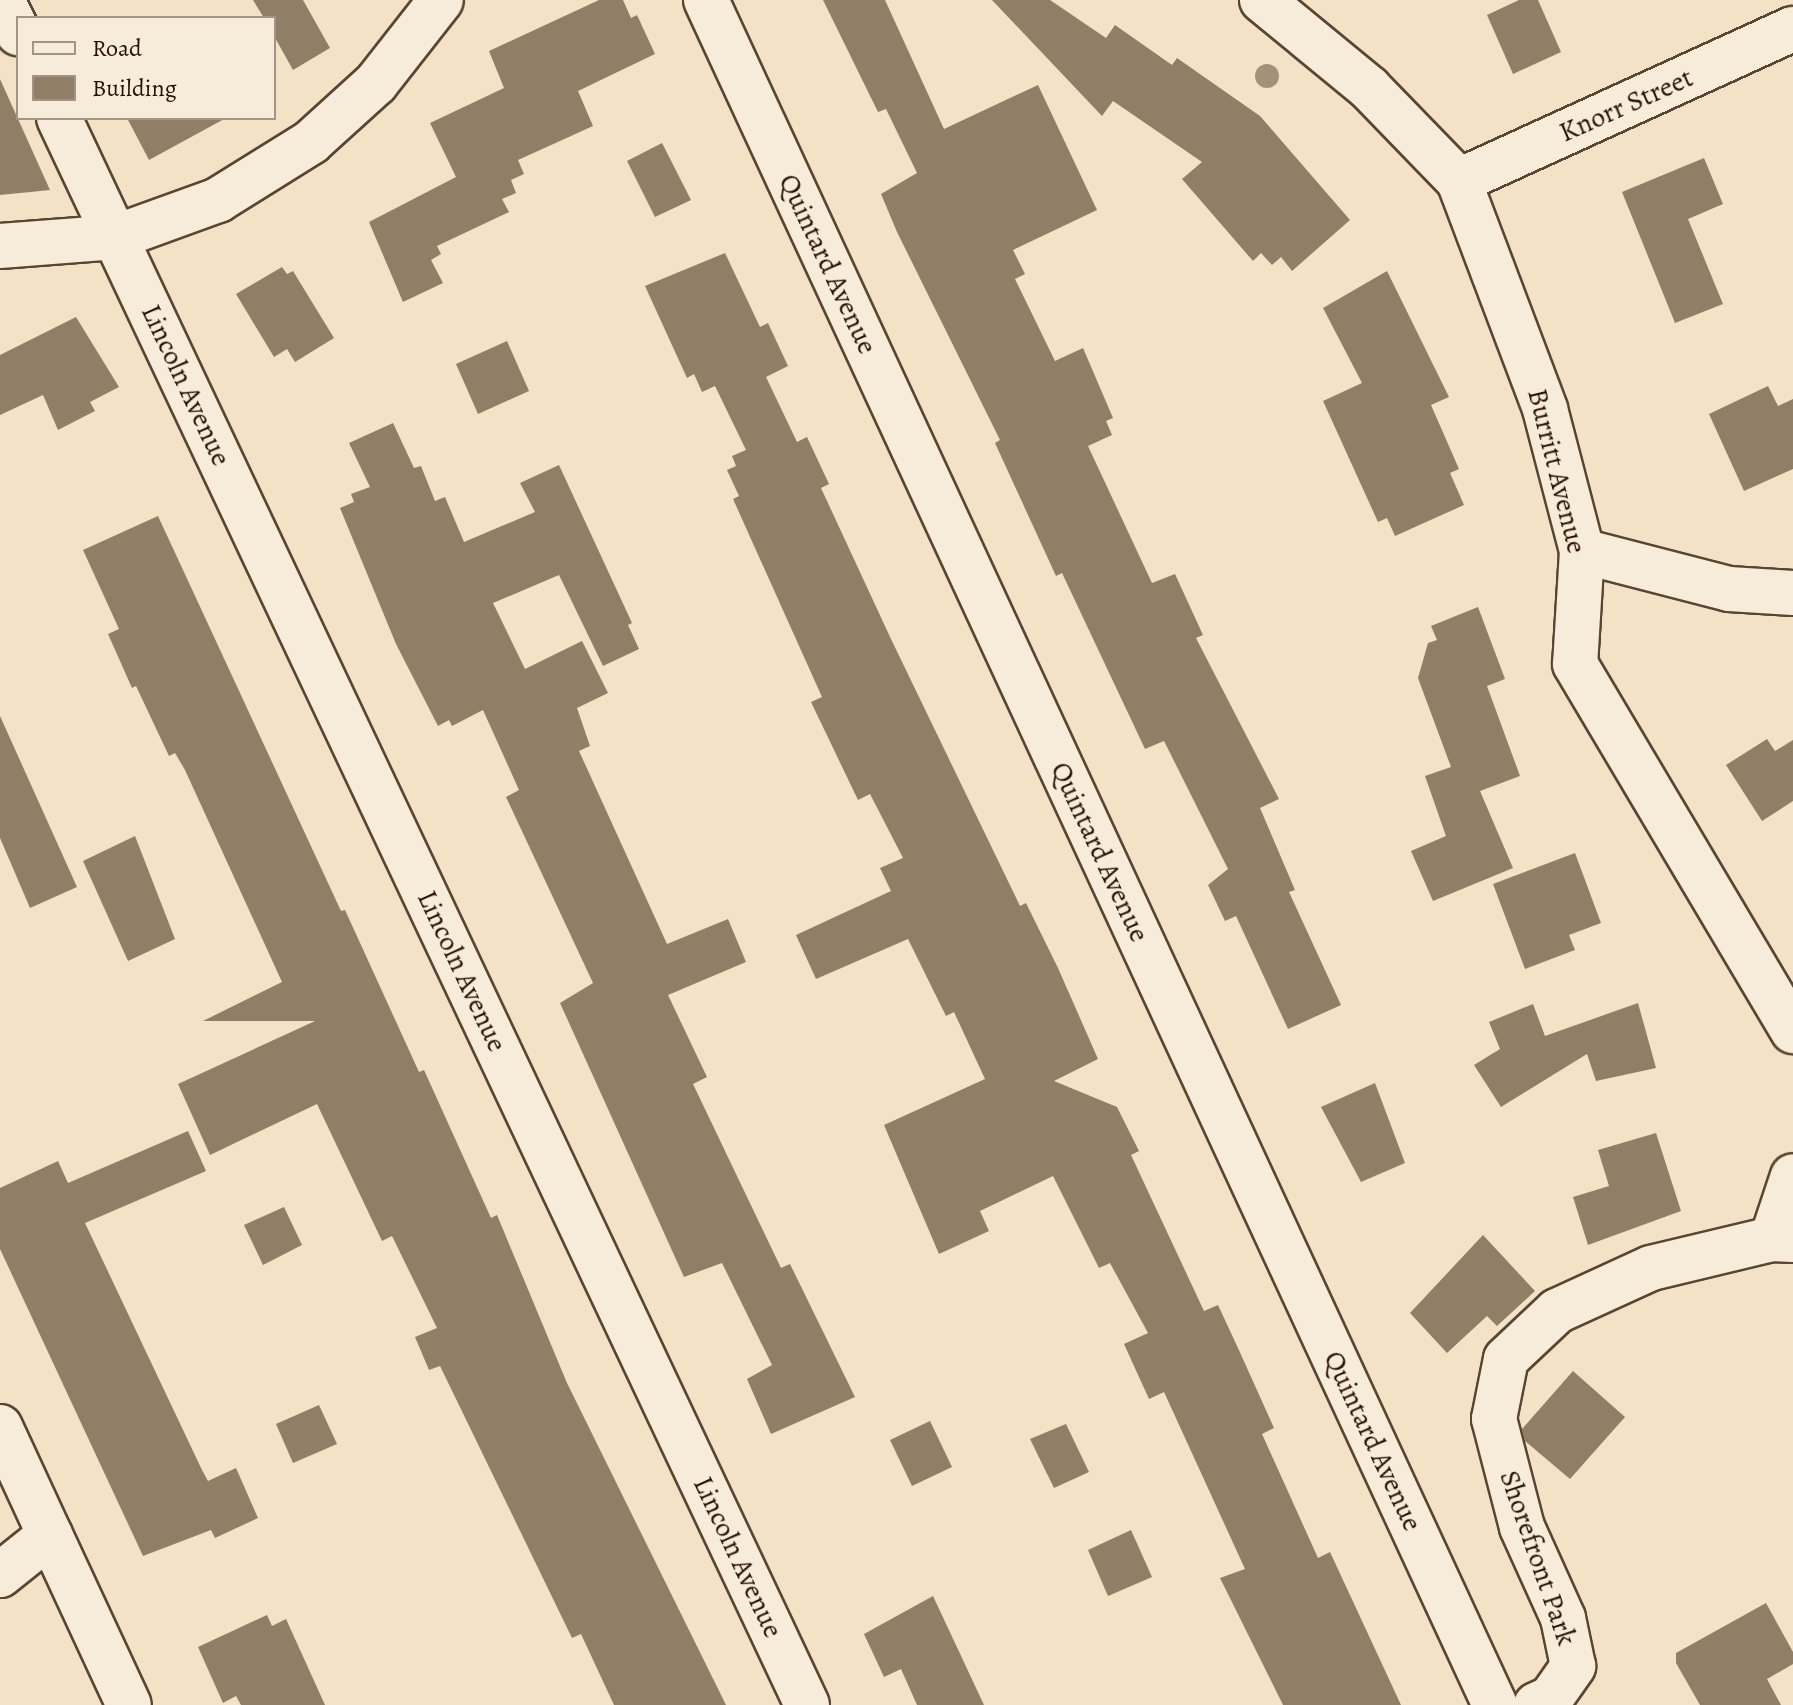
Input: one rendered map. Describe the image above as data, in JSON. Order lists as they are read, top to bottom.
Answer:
{
  "streets": {
    "street": [
      "Knorr Street",
      "Quintard Avenue",
      "Lincoln Avenue",
      "Burritt Avenue",
      "Shorefront Park"
    ]
  },
  "crossings": [
    ["Knorr Street", "Burritt Avenue"]
  ],
  "legend": ["Road", "Building"]
}
